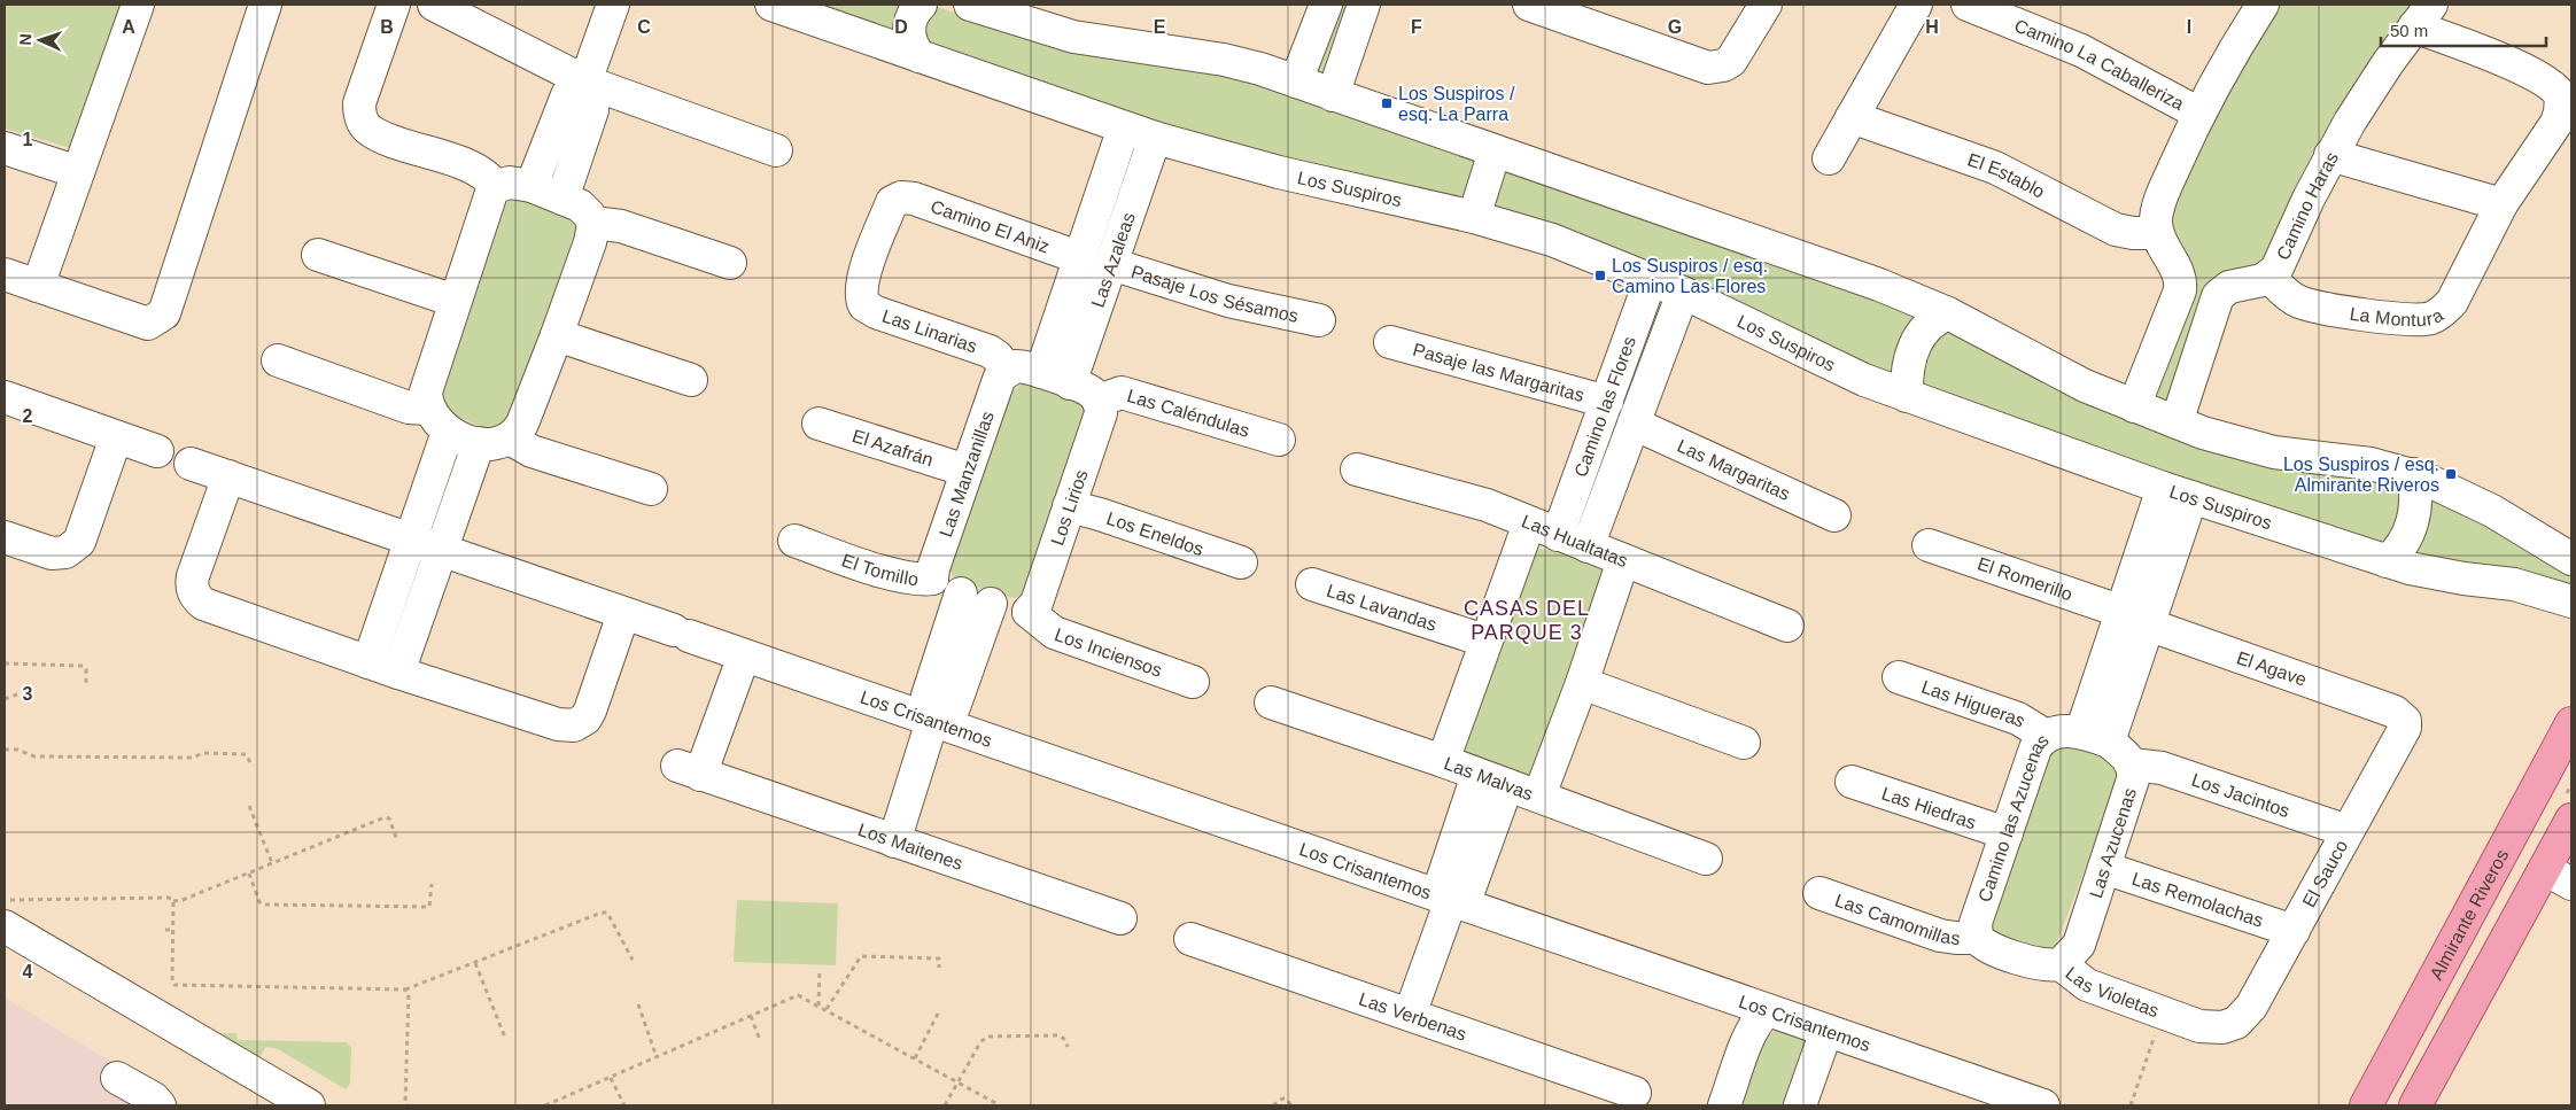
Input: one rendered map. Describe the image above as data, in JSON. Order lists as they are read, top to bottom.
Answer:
{
  "streets": {
    "main road": ["Almirante Riveros"],
    "street": [
      "Camino La Caballeriza",
      "El Establo",
      "Los Suspiros",
      "Camino Haras",
      "Camino El Aniz",
      "Las Azaleas",
      "Pasaje Los Sésamos",
      "La Montura",
      "Las Linarias",
      "Pasaje las Margaritas",
      "Camino las Flores",
      "Las Caléndulas",
      "El Azafrán",
      "Las Margaritas",
      "Las Manzanillas",
      "Los Lirios",
      "Los Eneldos",
      "Las Hualtatas",
      "El Tomillo",
      "El Romerillo",
      "Las Lavandas",
      "Los Inciensos",
      "El Agave",
      "Las Higueras",
      "Los Crisantemos",
      "Las Malvas",
      "Los Jacintos",
      "Las Hiedras",
      "Camino las Azucenas",
      "Las Azucenas",
      "Los Maitenes",
      "El Sauco",
      "Las Remolachas",
      "Las Camomillas",
      "Las Violetas",
      "Las Verbenas"
    ]
  },
  "crossings": [
    ["Los Suspiros", "Las Azaleas"],
    ["Los Suspiros", "Camino las Flores"],
    ["Camino Haras", "La Montura"],
    ["Camino El Aniz", "Las Azaleas"],
    ["Camino El Aniz", "Las Linarias"],
    ["Las Azaleas", "Pasaje Los Sésamos"],
    ["Las Linarias", "Las Manzanillas"],
    ["Pasaje las Margaritas", "Camino las Flores"],
    ["Camino las Flores", "Las Margaritas"],
    ["Camino las Flores", "Las Hualtatas"],
    ["Las Caléndulas", "Los Lirios"],
    ["El Azafrán", "Las Manzanillas"],
    ["Las Manzanillas", "El Tomillo"],
    ["Los Lirios", "Los Eneldos"],
    ["Los Lirios", "El Tomillo"],
    ["Los Lirios", "Los Inciensos"],
    ["El Tomillo", "Los Inciensos"],
    ["El Romerillo", "El Agave"],
    ["El Agave", "El Sauco"],
    ["Las Higueras", "Camino las Azucenas"],
    ["Los Crisantemos", "Los Maitenes"],
    ["Los Jacintos", "Las Azucenas"],
    ["Los Jacintos", "El Sauco"],
    ["Las Hiedras", "Camino las Azucenas"],
    ["Camino las Azucenas", "Las Azucenas"],
    ["Camino las Azucenas", "Las Camomillas"],
    ["Camino las Azucenas", "Las Violetas"],
    ["Las Azucenas", "Las Remolachas"],
    ["Las Azucenas", "Las Violetas"],
    ["El Sauco", "Las Remolachas"],
    ["El Sauco", "Las Violetas"],
    ["Las Camomillas", "Las Violetas"]
  ],
  "districts": ["CASAS DEL PARQUE 3"],
  "places": {
    "transit": ["Los Suspiros / esq. La Parra", "Los Suspiros / esq. Camino Las Flores", "Los Suspiros / esq. Almirante Riveros"]
  },
  "scale_bar": "50 m",
  "north": "left",
  "grid": {
    "columns": [
      "A",
      "B",
      "C",
      "D",
      "E",
      "F",
      "G",
      "H",
      "I"
    ],
    "rows": [
      "1",
      "2",
      "3",
      "4"
    ]
  }
}
